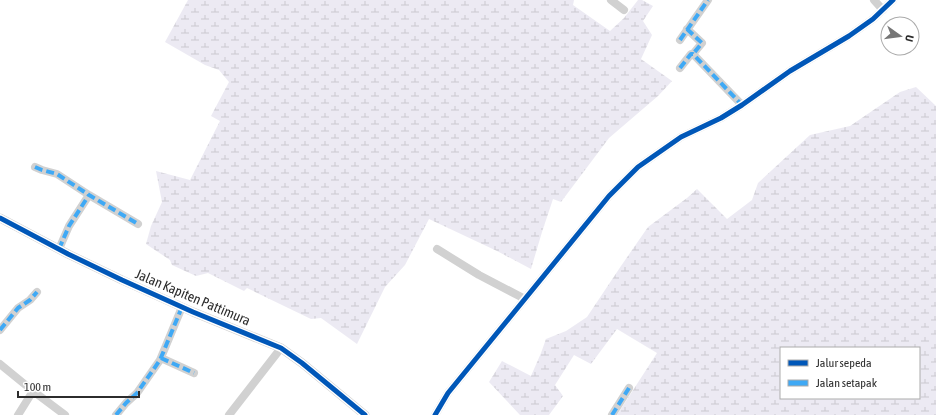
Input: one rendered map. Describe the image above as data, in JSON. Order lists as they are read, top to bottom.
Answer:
{
  "streets": {
    "street": ["Jalan Kapiten Pattimura"]
  },
  "legend": ["Jalur sepeda", "Jalan setapak"],
  "scale_bar": "100 m",
  "north": "right"
}
